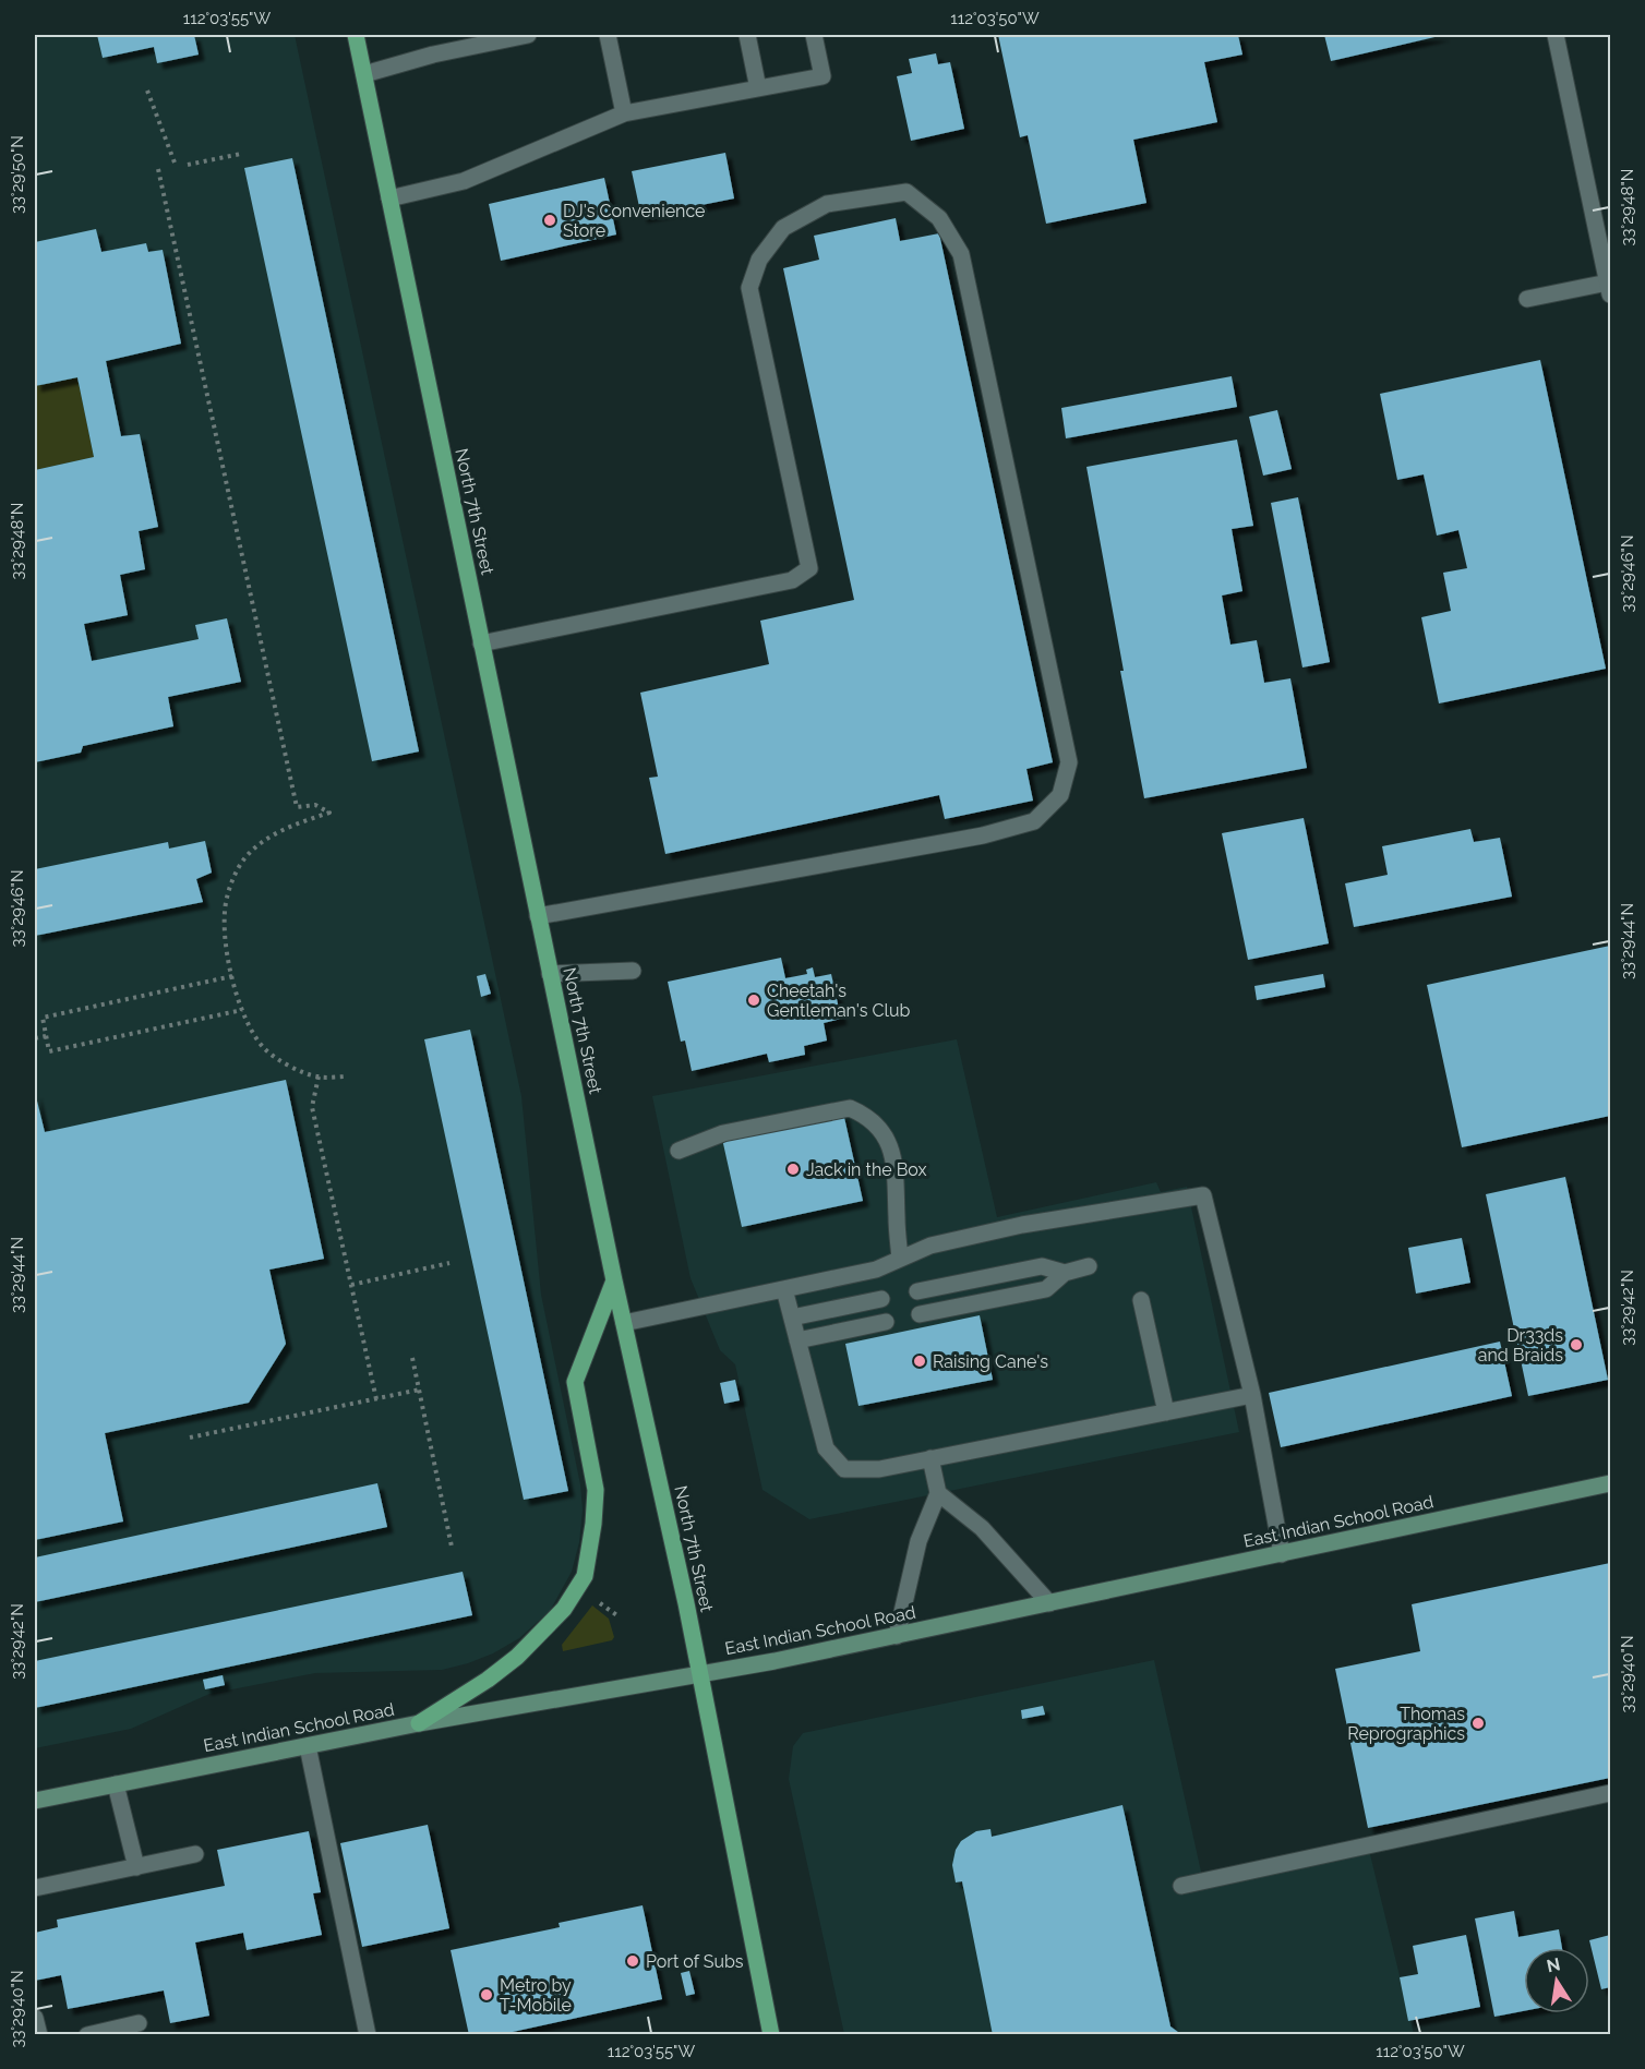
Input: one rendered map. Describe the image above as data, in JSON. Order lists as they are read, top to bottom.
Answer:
{
  "streets": {
    "main road": ["North 7th Street", "East Indian School Road"]
  },
  "crossings": [
    ["North 7th Street", "East Indian School Road"]
  ],
  "places": [
    "DJ's Convenience Store",
    "Cheetah's Gentleman's Club",
    "Jack in the Box",
    "Dr33ds and Braids",
    "Raising Cane's",
    "Thomas Reprographics",
    "Port of Subs",
    "Metro by T-Mobile"
  ],
  "north": "top",
  "coordinates": [
    "112°03'55\"W",
    "112°03'50\"W",
    "33°29'50\"N",
    "33°29'48\"N",
    "33°29'46\"N",
    "33°29'44\"N",
    "33°29'42\"N",
    "33°29'40\"N"
  ]
}
